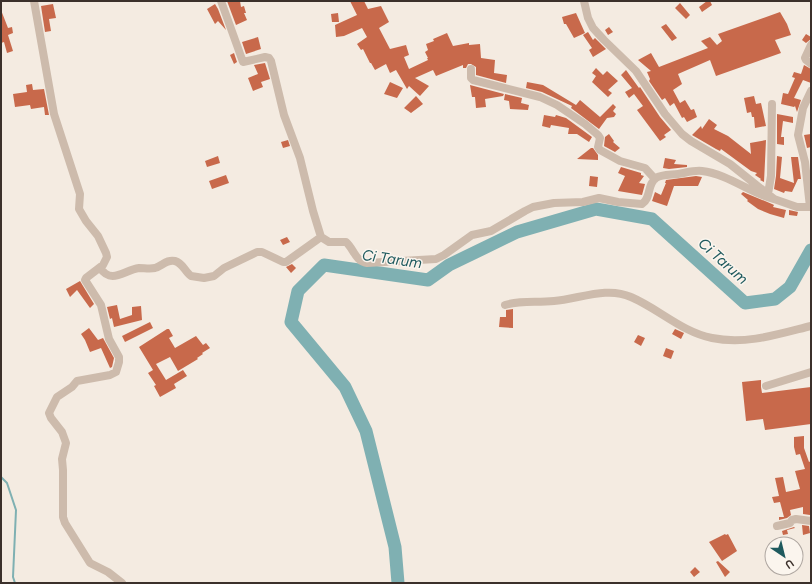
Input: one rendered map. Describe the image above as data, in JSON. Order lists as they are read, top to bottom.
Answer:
{
  "water": ["Ci Tarum"],
  "north": "bottom right"
}
